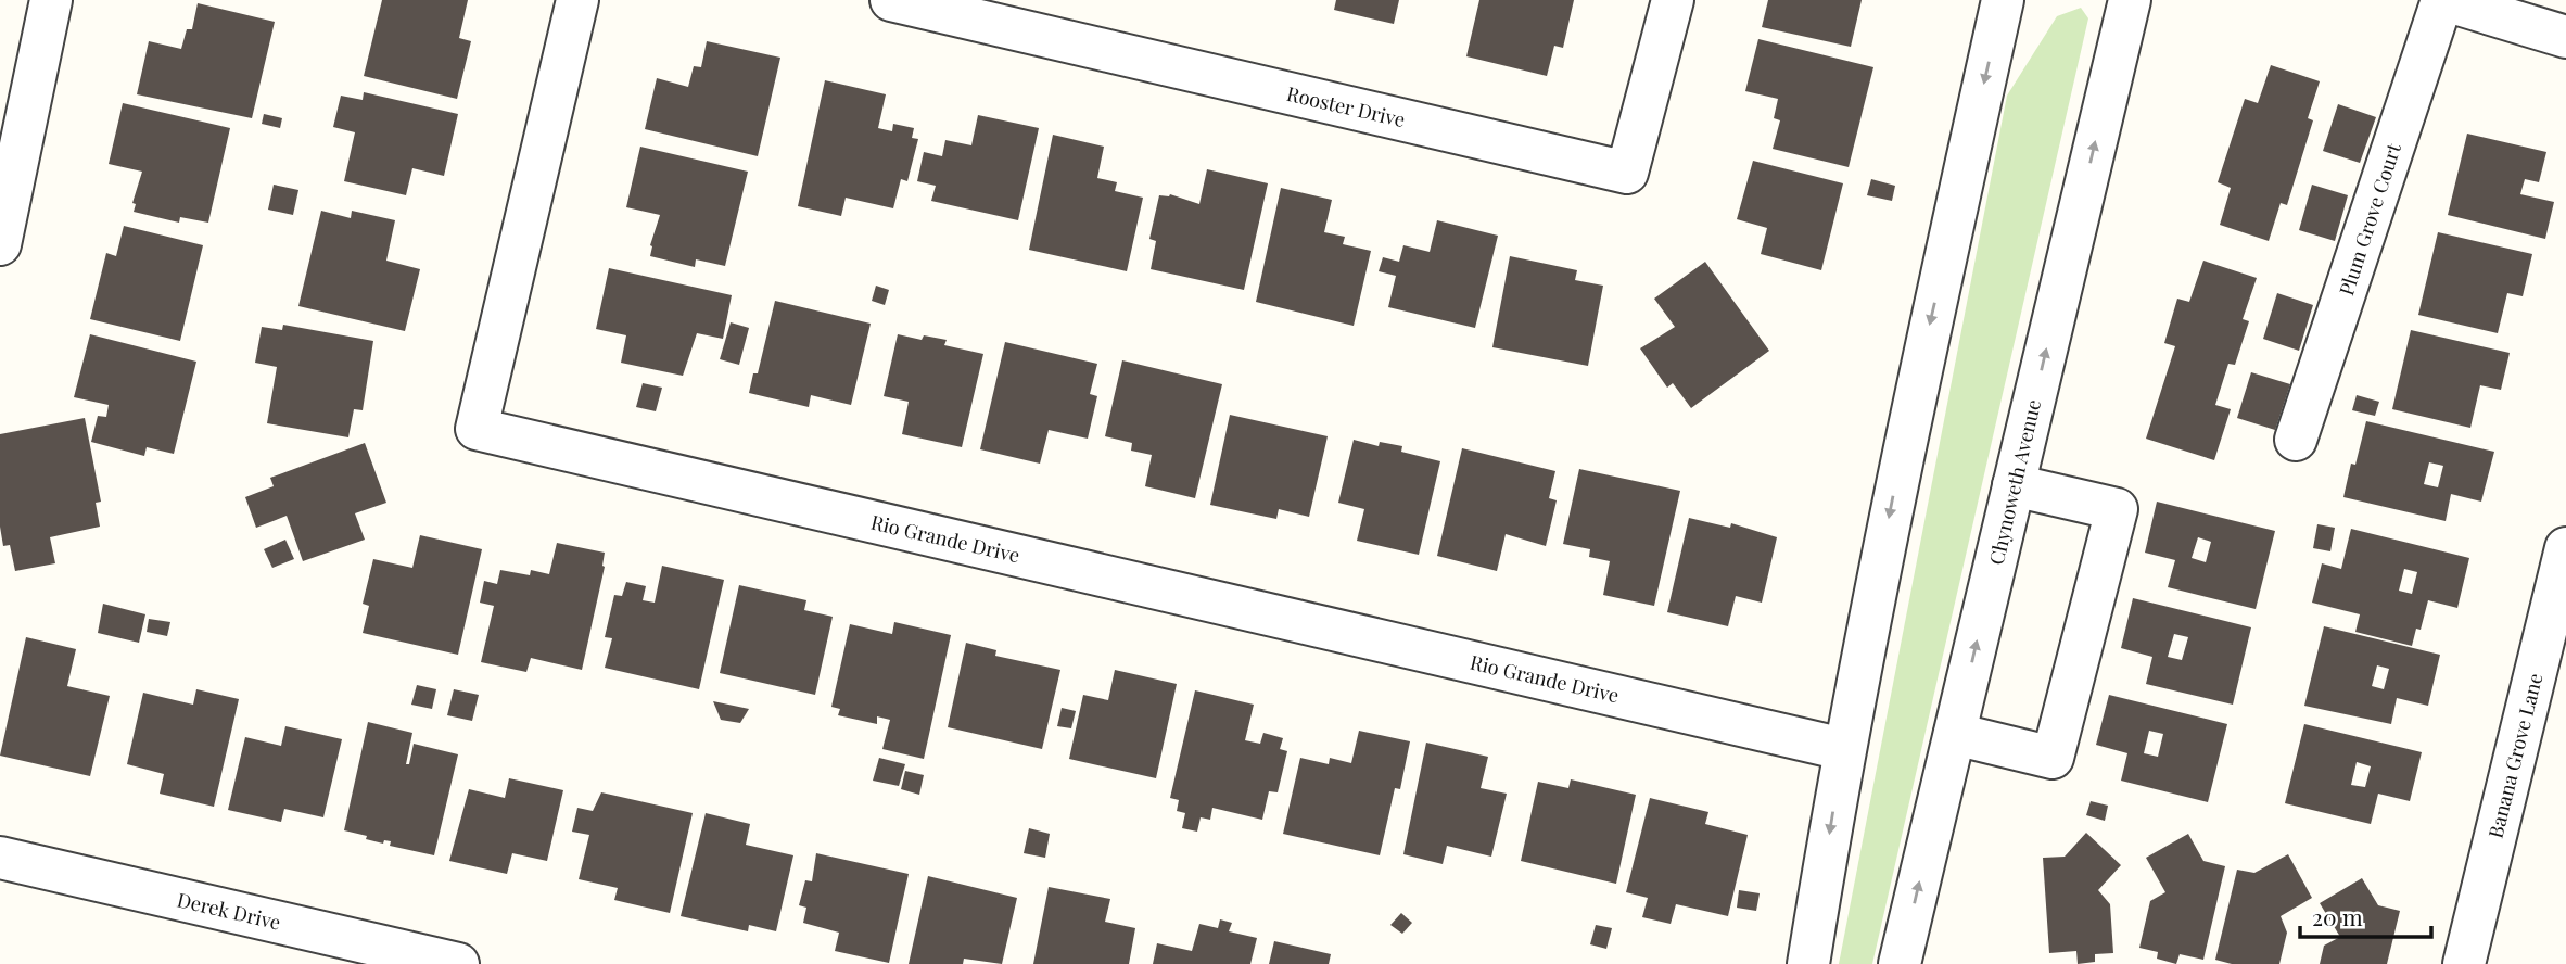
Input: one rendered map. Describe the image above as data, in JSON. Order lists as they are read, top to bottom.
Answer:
{
  "streets": {
    "street": [
      "Rooster Drive",
      "Plum Grove Court",
      "Chynoweth Avenue",
      "Rio Grande Drive",
      "Banana Grove Lane",
      "Derek Drive"
    ]
  },
  "scale_bar": "20 m"
}
